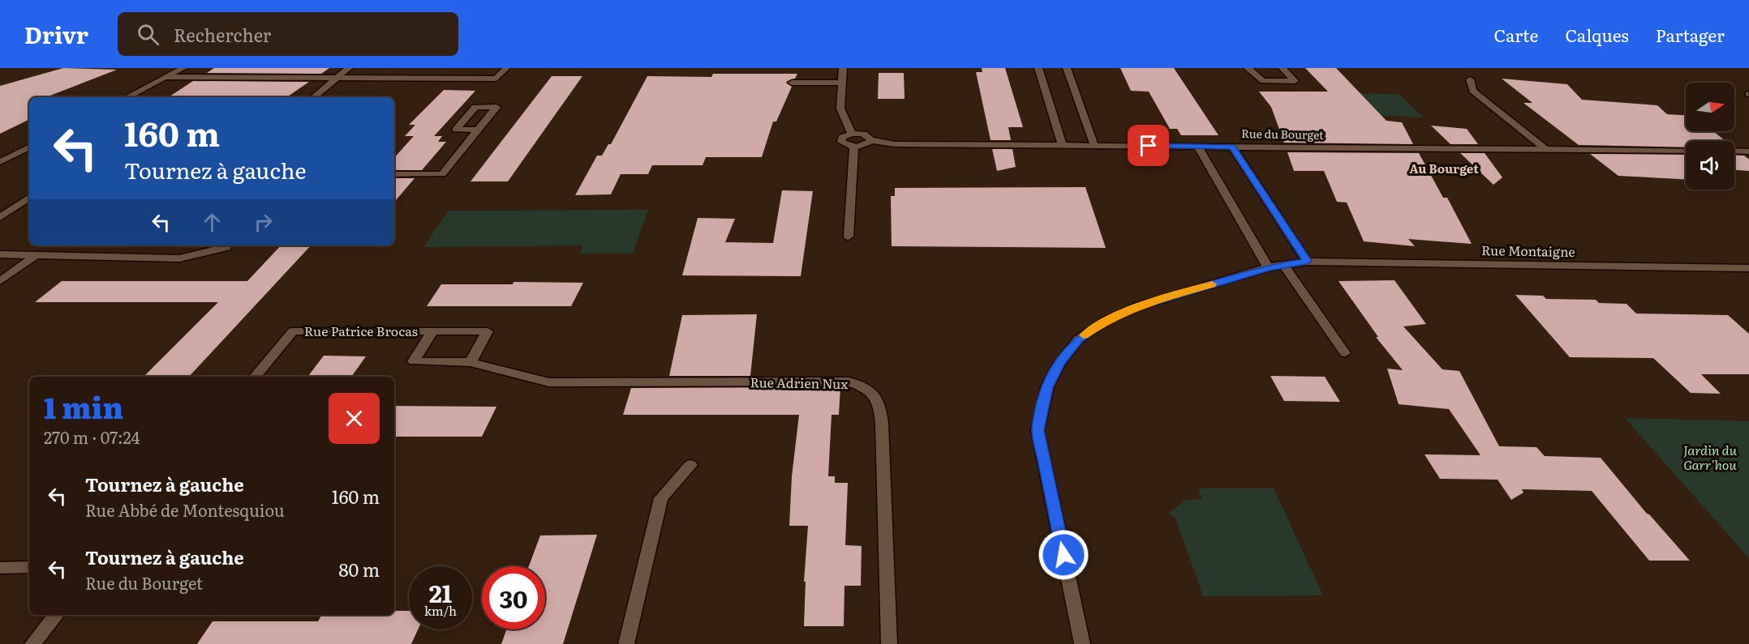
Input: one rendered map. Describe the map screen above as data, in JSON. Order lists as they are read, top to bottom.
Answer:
{
  "streets": {
    "street": [
      "Rue du Bourget",
      "Rue Montaigne",
      "Rue Patrice Brocas",
      "Rue Adrien Nux"
    ]
  },
  "crossings": [
    ["Rue Patrice Brocas", "Rue Adrien Nux"]
  ],
  "districts": ["Au Bourget"],
  "parks": ["Jardin du Garr'hou"],
  "north": "right",
  "page": {
    "header": "Drivr",
    "search": "Rechercher",
    "nav": ["Carte", "Calques", "Partager"],
    "turn": ["160 m", "Tournez à gauche"],
    "heading": ["1 min", "270 m · 07:24"],
    "list": [
      {
        "name": "Tournez à gauche",
        "note": "Rue Abbé de Montesquiou",
        "value": "160 m"
      },
      {
        "name": "Tournez à gauche",
        "note": "Rue du Bourget",
        "value": "80 m"
      }
    ],
    "speed": "21 km/h",
    "limit": "30"
  }
}
